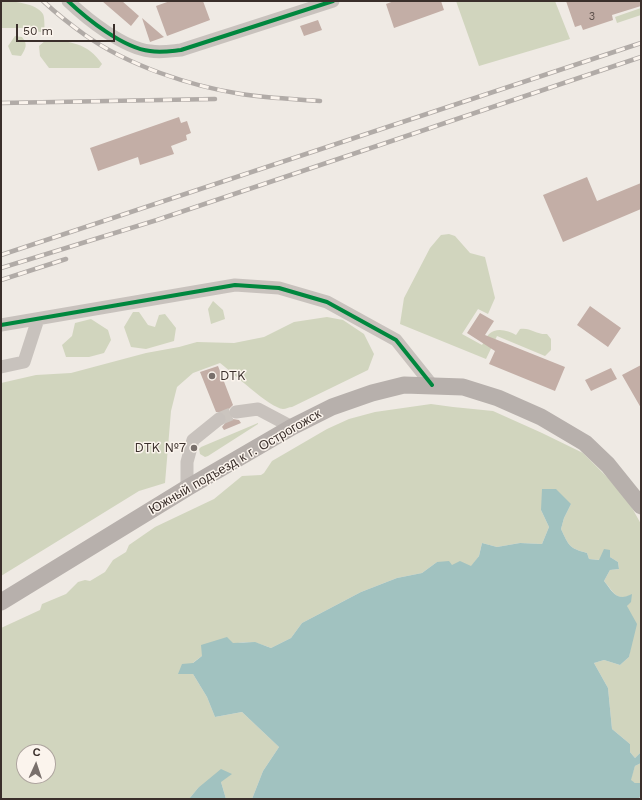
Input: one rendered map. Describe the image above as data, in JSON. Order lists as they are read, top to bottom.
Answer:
{
  "streets": {
    "main road": ["Южный подъезд к г. Острогожск"]
  },
  "places": ["DTK", "DTK №7"],
  "house_numbers": ["3"],
  "scale_bar": "50 m",
  "north": "top"
}
